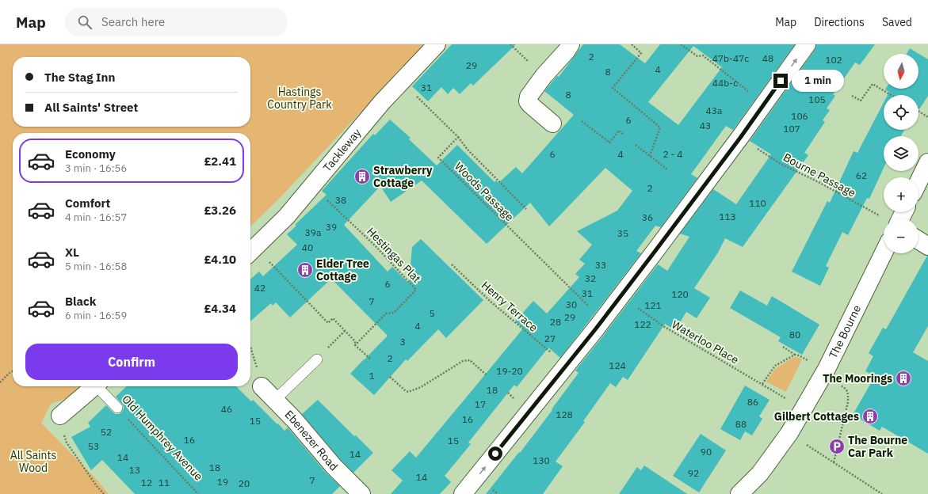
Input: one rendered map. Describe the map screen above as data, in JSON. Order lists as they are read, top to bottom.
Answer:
{
  "streets": {
    "main road": ["Tackleway", "The Bourne", "Ebenezer Road"],
    "lane": ["Old Humphrey Avenue"],
    "path": [
      "Bourne Passage",
      "Woods Passage",
      "Hestingas Plat",
      "Henry Terrace",
      "Waterloo Place"
    ]
  },
  "crossings": [
    ["Tackleway", "Hestingas Plat"]
  ],
  "parks": ["Hastings Country Park", "All Saints Wood"],
  "places": {
    "building": [
      "Strawberry Cottage",
      "Elder Tree Cottage",
      "The Moorings",
      "Gilbert Cottages"
    ],
    "parking": ["The Bourne Car Park"]
  },
  "house_numbers": [
    "2",
    "47b-47c",
    "48",
    "102",
    "29",
    "4",
    "8",
    "44b-c",
    "31",
    "8",
    "105",
    "43a",
    "106",
    "6",
    "43",
    "107",
    "6",
    "4",
    "2 - 4",
    "62",
    "2",
    "38",
    "110",
    "113",
    "36",
    "39",
    "39a",
    "35",
    "40",
    "33",
    "32",
    "6",
    "42",
    "31",
    "120",
    "7",
    "30",
    "121",
    "5",
    "29",
    "28",
    "122",
    "4",
    "80",
    "27",
    "3",
    "2",
    "124",
    "19-20",
    "1",
    "18",
    "86",
    "17",
    "46",
    "128",
    "16",
    "15",
    "88",
    "52",
    "16",
    "15",
    "53",
    "90",
    "14",
    "14",
    "130",
    "18",
    "13",
    "92",
    "14",
    "7",
    "19",
    "12",
    "11",
    "20"
  ],
  "north": "bottom",
  "page": {
    "header": "Map",
    "search": "Search here",
    "nav": ["Map", "Directions", "Saved"],
    "map_buttons": ["+", "−"],
    "banner": ["The Stag Inn", "All Saints' Street"],
    "bubble": "1 min",
    "list": [
      {
        "name": "Economy",
        "note": "3 min · 16:56",
        "value": "£2.41"
      },
      {
        "name": "Comfort",
        "note": "4 min · 16:57",
        "value": "£3.26"
      },
      {
        "name": "XL",
        "note": "5 min · 16:58",
        "value": "£4.10"
      },
      {
        "name": "Black",
        "note": "6 min · 16:59",
        "value": "£4.34"
      }
    ],
    "buttons": "Confirm"
  }
}
